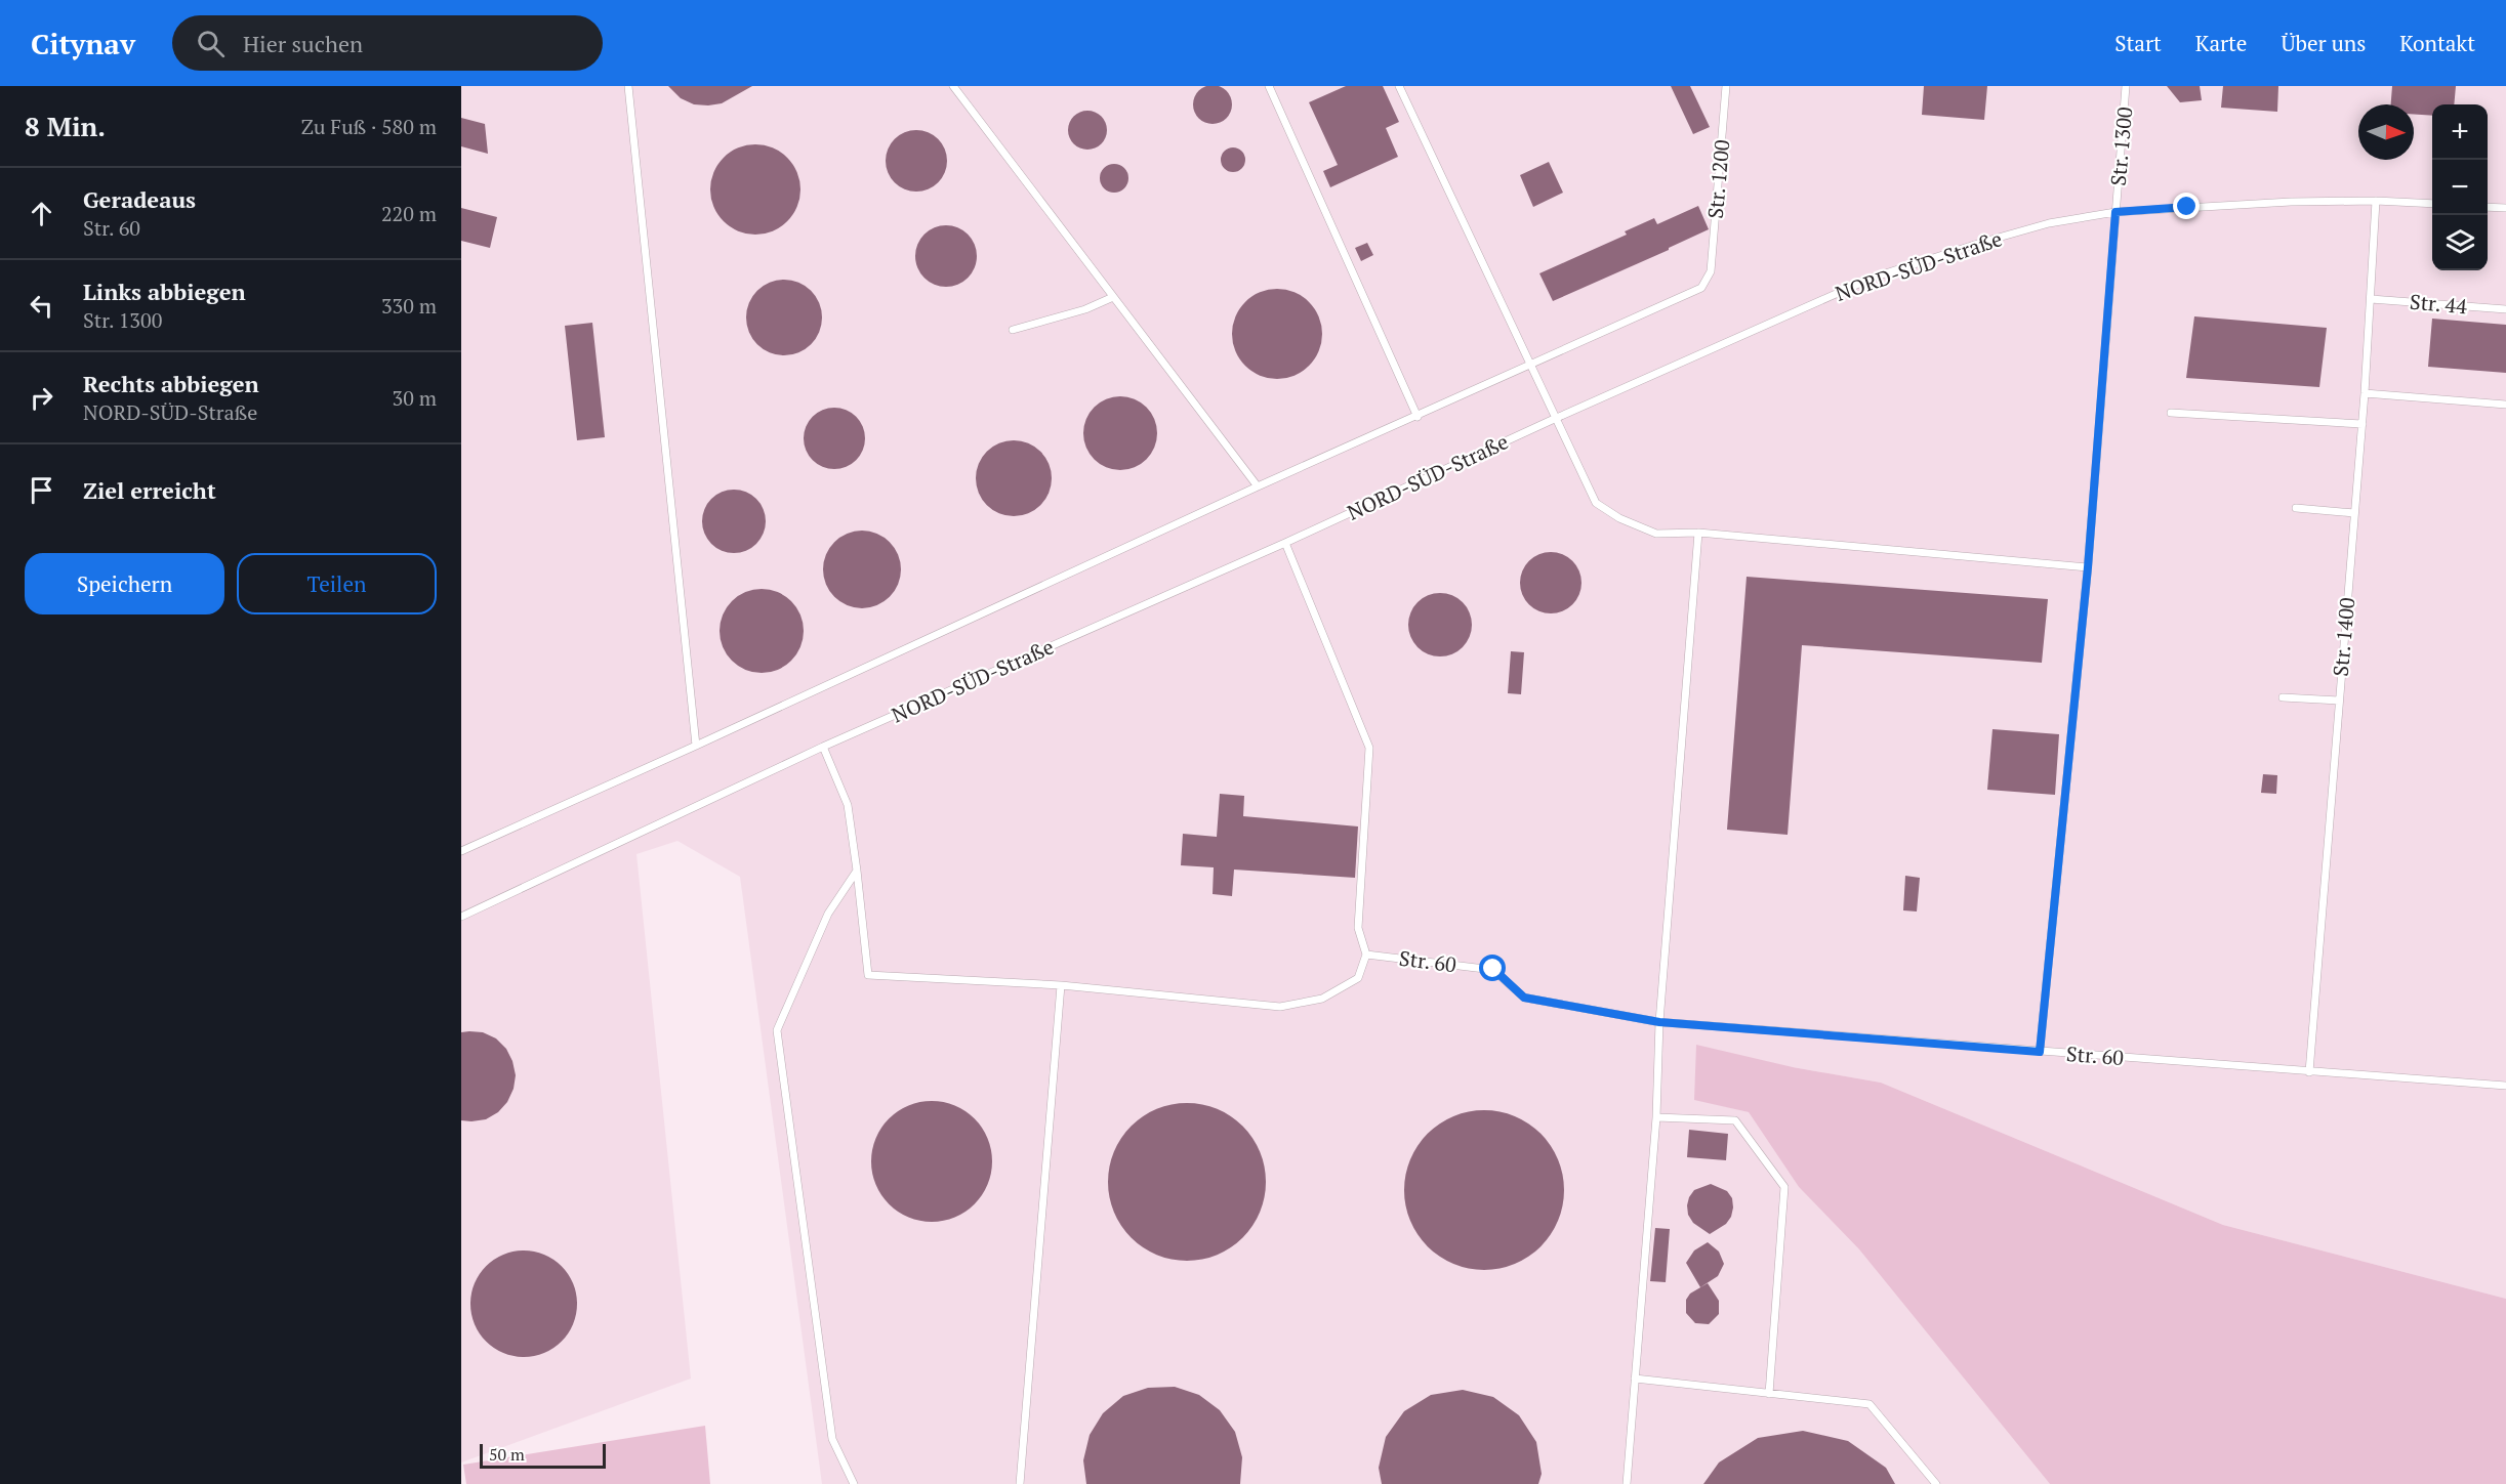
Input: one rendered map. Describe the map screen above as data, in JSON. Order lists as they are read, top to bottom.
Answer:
{
  "streets": {
    "lane": [
      "Str. 1300",
      "Str. 1200",
      "NORD-SÜD-Straße",
      "Str. 44",
      "Str. 1400",
      "Str. 60"
    ]
  },
  "crossings": [
    ["Str. 1300", "NORD-SÜD-Straße"],
    ["Str. 1300", "Str. 60"],
    ["NORD-SÜD-Straße", "Str. 1400"],
    ["Str. 44", "Str. 1400"],
    ["Str. 1400", "Str. 60"]
  ],
  "scale_bar": "50 m",
  "north": "right",
  "page": {
    "header": "Citynav",
    "search": "Hier suchen",
    "nav": [
      "Start",
      "Karte",
      "Über uns",
      "Kontakt"
    ],
    "heading": ["8 Min.", "Zu Fuß · 580 m"],
    "map_buttons": ["+", "−"],
    "list": [
      ["Geradeaus", "Str. 60", "220 m"],
      ["Links abbiegen", "Str. 1300", "330 m"],
      ["Rechts abbiegen", "NORD-SÜD-Straße", "30 m"],
      "Ziel erreicht"
    ],
    "buttons": ["Speichern", "Teilen"],
    "scale": "50 m"
  }
}
